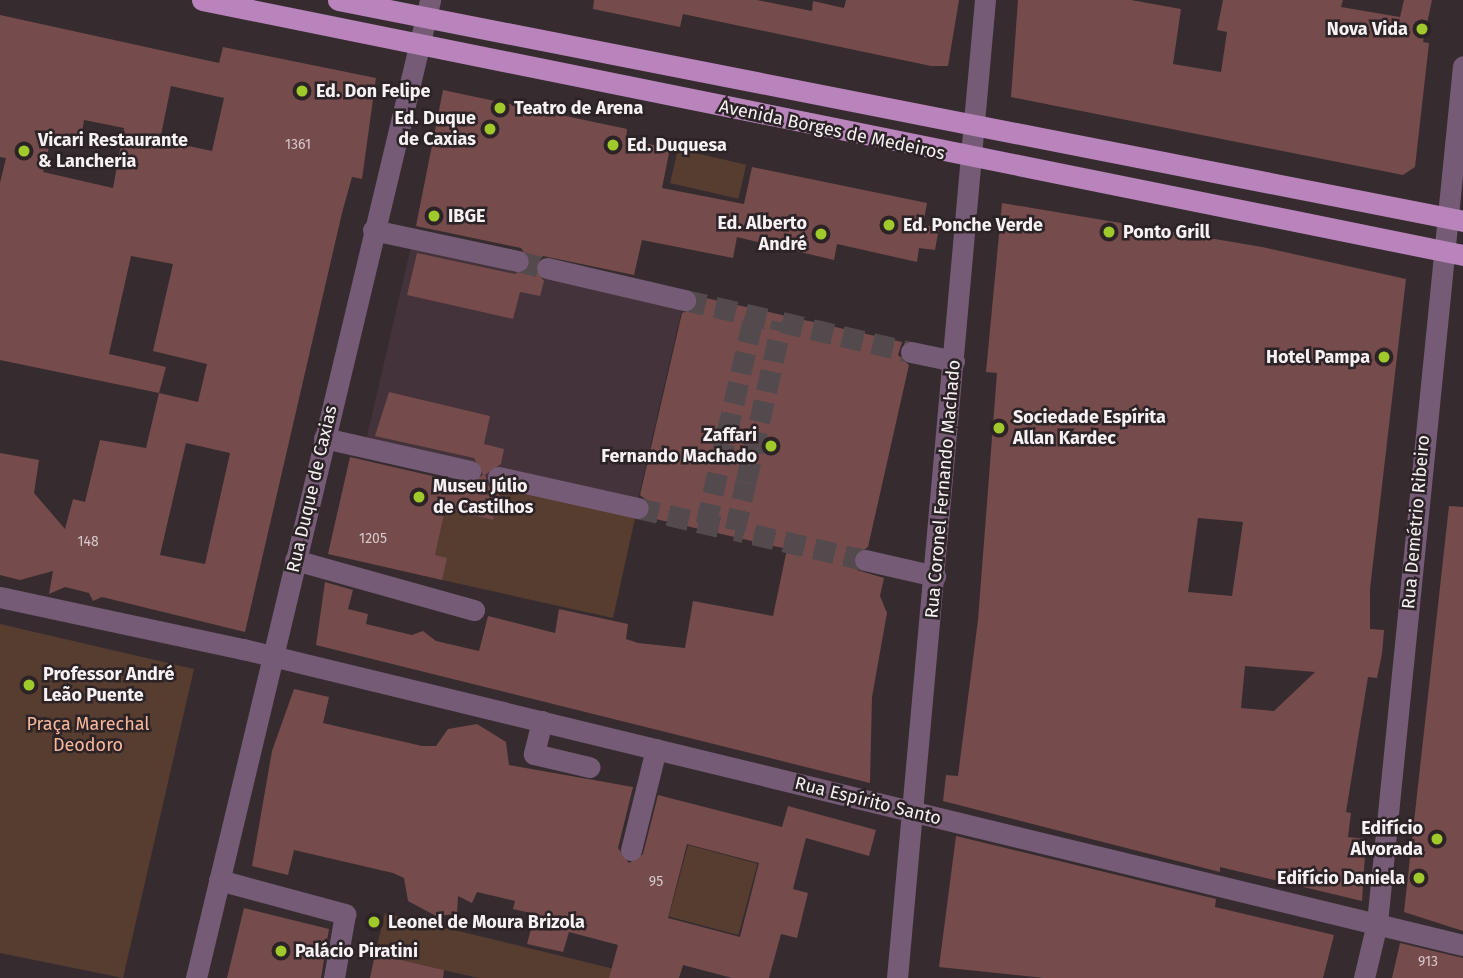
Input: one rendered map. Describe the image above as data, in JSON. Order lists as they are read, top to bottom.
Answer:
{
  "streets": {
    "main road": ["Avenida Borges de Medeiros"],
    "street": [
      "Rua Duque de Caxias",
      "Rua Coronel Fernando Machado",
      "Rua Demétrio Ribeiro",
      "Rua Espírito Santo"
    ]
  },
  "crossings": [
    ["Avenida Borges de Medeiros", "Rua Coronel Fernando Machado"],
    ["Avenida Borges de Medeiros", "Rua Demétrio Ribeiro"],
    ["Rua Duque de Caxias", "Rua Espírito Santo"],
    ["Rua Coronel Fernando Machado", "Rua Espírito Santo"],
    ["Rua Demétrio Ribeiro", "Rua Espírito Santo"]
  ],
  "parks": ["Praça Marechal Deodoro"],
  "places": [
    "Nova Vida",
    "Ed. Don Felipe",
    "Teatro de Arena",
    "Ed. Duque de Caxias",
    "Ed. Duquesa",
    "Vicari Restaurante & Lancheria",
    "IBGE",
    "Ed. Ponche Verde",
    "Ponto Grill",
    "Ed. Alberto André",
    "Hotel Pampa",
    "Sociedade Espírita Allan Kardec",
    "Zaffari Fernando Machado",
    "Museu Júlio de Castilhos",
    "Professor André Leão Puente",
    "Edifício Alvorada",
    "Edifício Daniela",
    "Leonel de Moura Brizola",
    "Palácio Piratini"
  ],
  "house_numbers": [
    "1361",
    "1205",
    "148",
    "95",
    "913"
  ]
}
